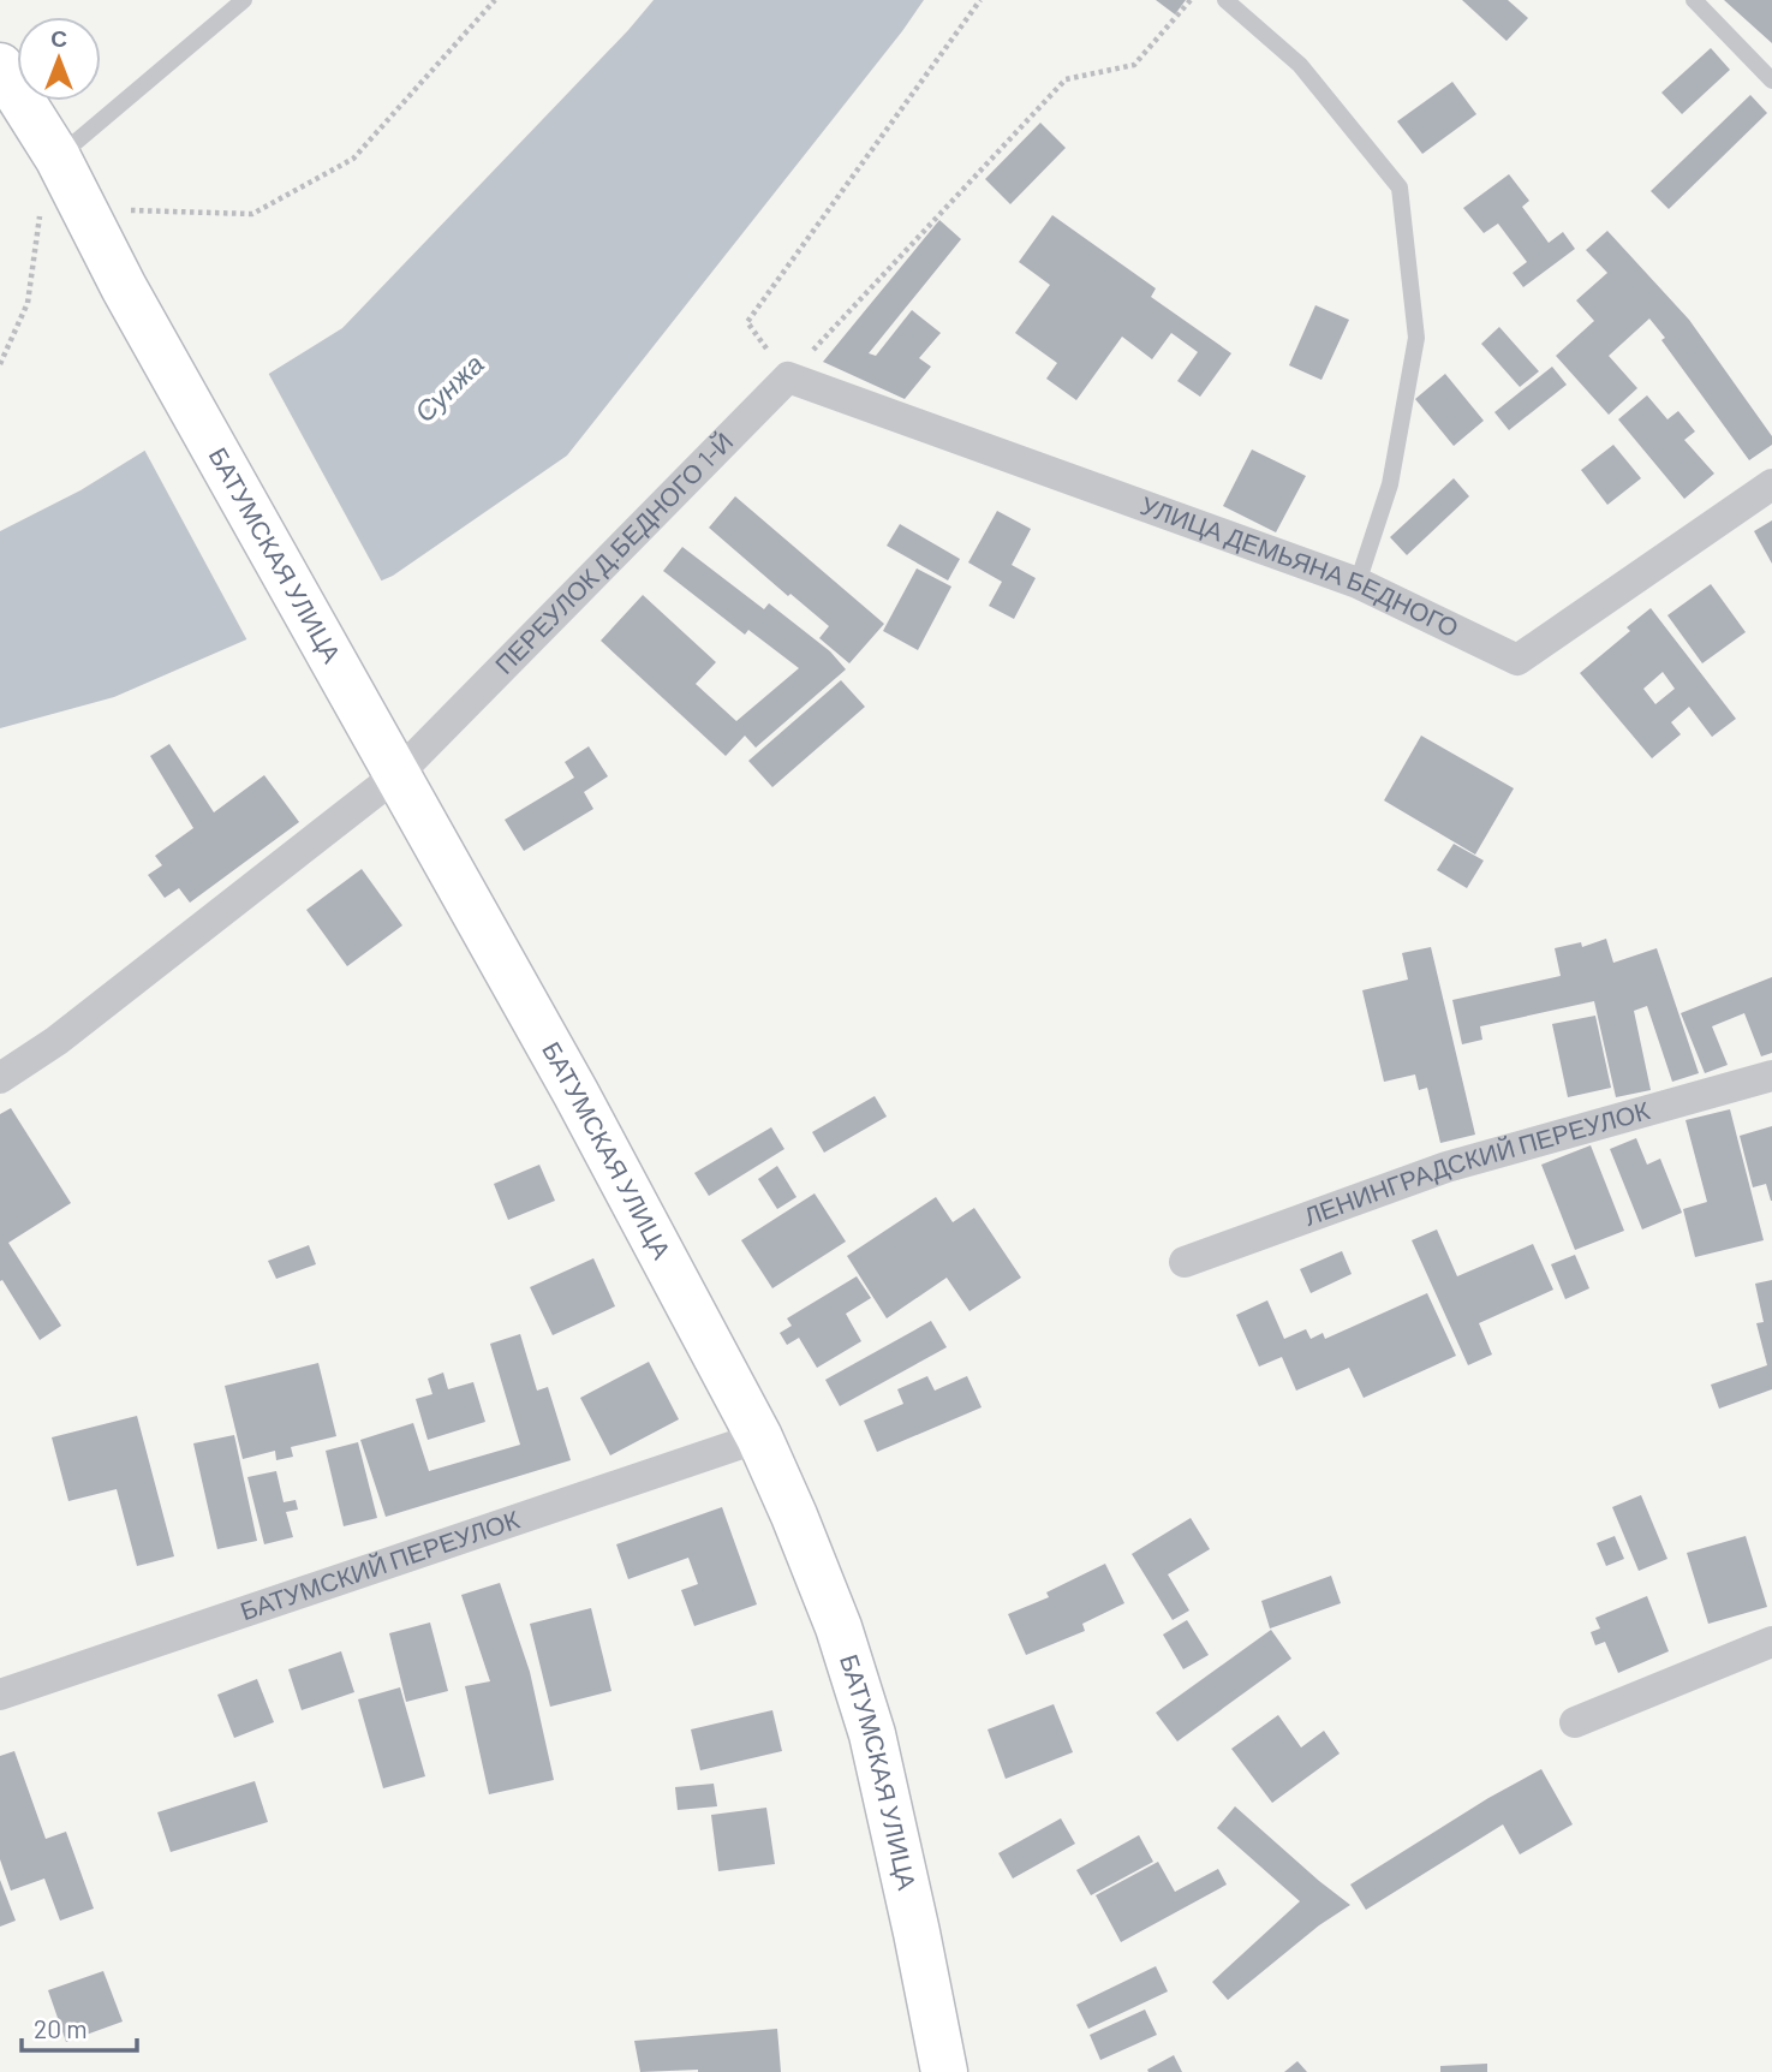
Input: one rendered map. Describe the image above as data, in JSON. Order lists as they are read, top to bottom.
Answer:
{
  "streets": {
    "street": [
      "ПЕРЕУЛОК Д.БЕДНОГО 1-Й",
      "БАТУМСКАЯ УЛИЦА",
      "УЛИЦА ДЕМЬЯНА БЕДНОГО",
      "ЛЕНИНГРАДСКИЙ ПЕРЕУЛОК",
      "БАТУМСКИЙ ПЕРЕУЛОК"
    ]
  },
  "crossings": [
    ["ПЕРЕУЛОК Д.БЕДНОГО 1-Й", "БАТУМСКАЯ УЛИЦА"],
    ["ПЕРЕУЛОК Д.БЕДНОГО 1-Й", "УЛИЦА ДЕМЬЯНА БЕДНОГО"],
    ["БАТУМСКАЯ УЛИЦА", "БАТУМСКИЙ ПЕРЕУЛОК"]
  ],
  "water": ["Сунжа"],
  "scale_bar": "20 m",
  "north": "top"
}
